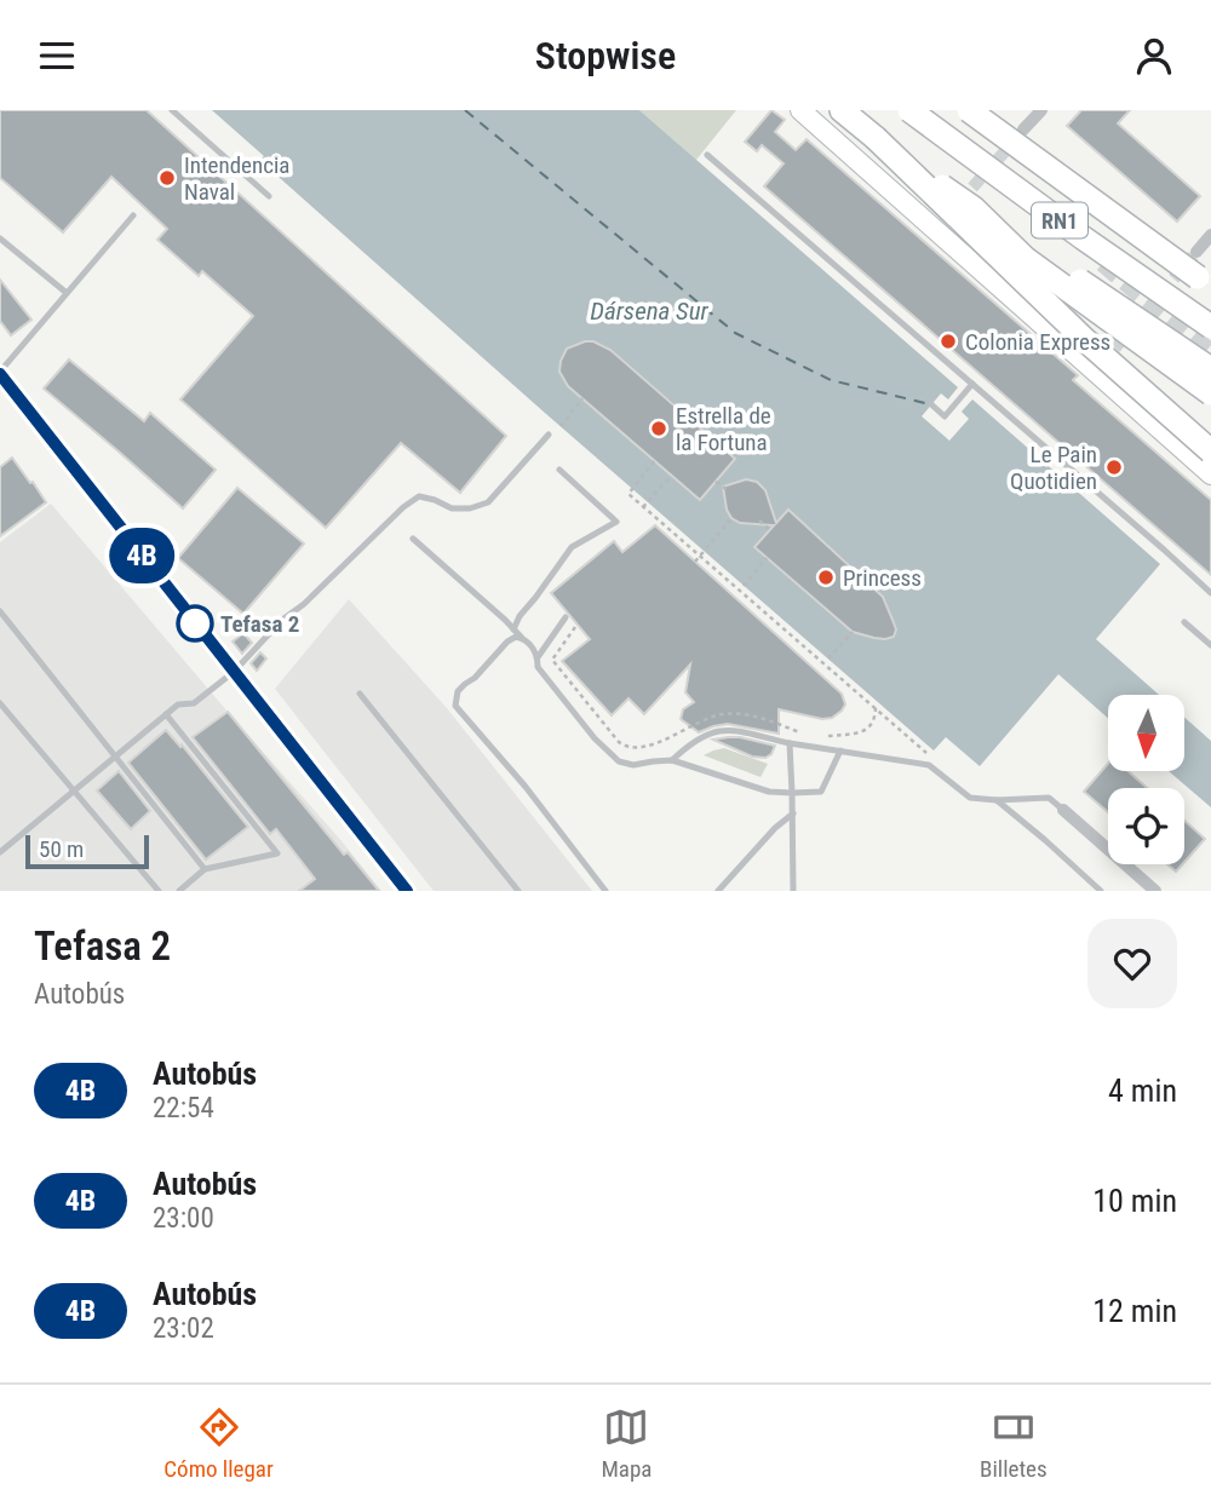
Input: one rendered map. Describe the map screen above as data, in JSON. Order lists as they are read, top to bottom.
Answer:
{
  "streets": {
    "highway": ["RN1"]
  },
  "water": ["Dársena Sur"],
  "places": [
    "Intendencia Naval",
    "Colonia Express",
    "Estrella de la Fortuna",
    "Le Pain Quotidien",
    "Princess",
    "Tefasa 2"
  ],
  "lines": ["bus line 4B"],
  "scale_bar": "50 m",
  "north": "bottom",
  "page": {
    "header": "Stopwise",
    "on_map": "4B",
    "scale": "50 m",
    "heading": ["Tefasa 2", "Autobús"],
    "list": [
      {
        "mark": "4B",
        "name": "Autobús",
        "note": "22:54",
        "value": "4 min"
      },
      {
        "mark": "4B",
        "name": "Autobús",
        "note": "23:00",
        "value": "10 min"
      },
      {
        "mark": "4B",
        "name": "Autobús",
        "note": "23:02",
        "value": "12 min"
      }
    ],
    "tabs": ["Cómo llegar", "Mapa", "Billetes"]
  }
}
